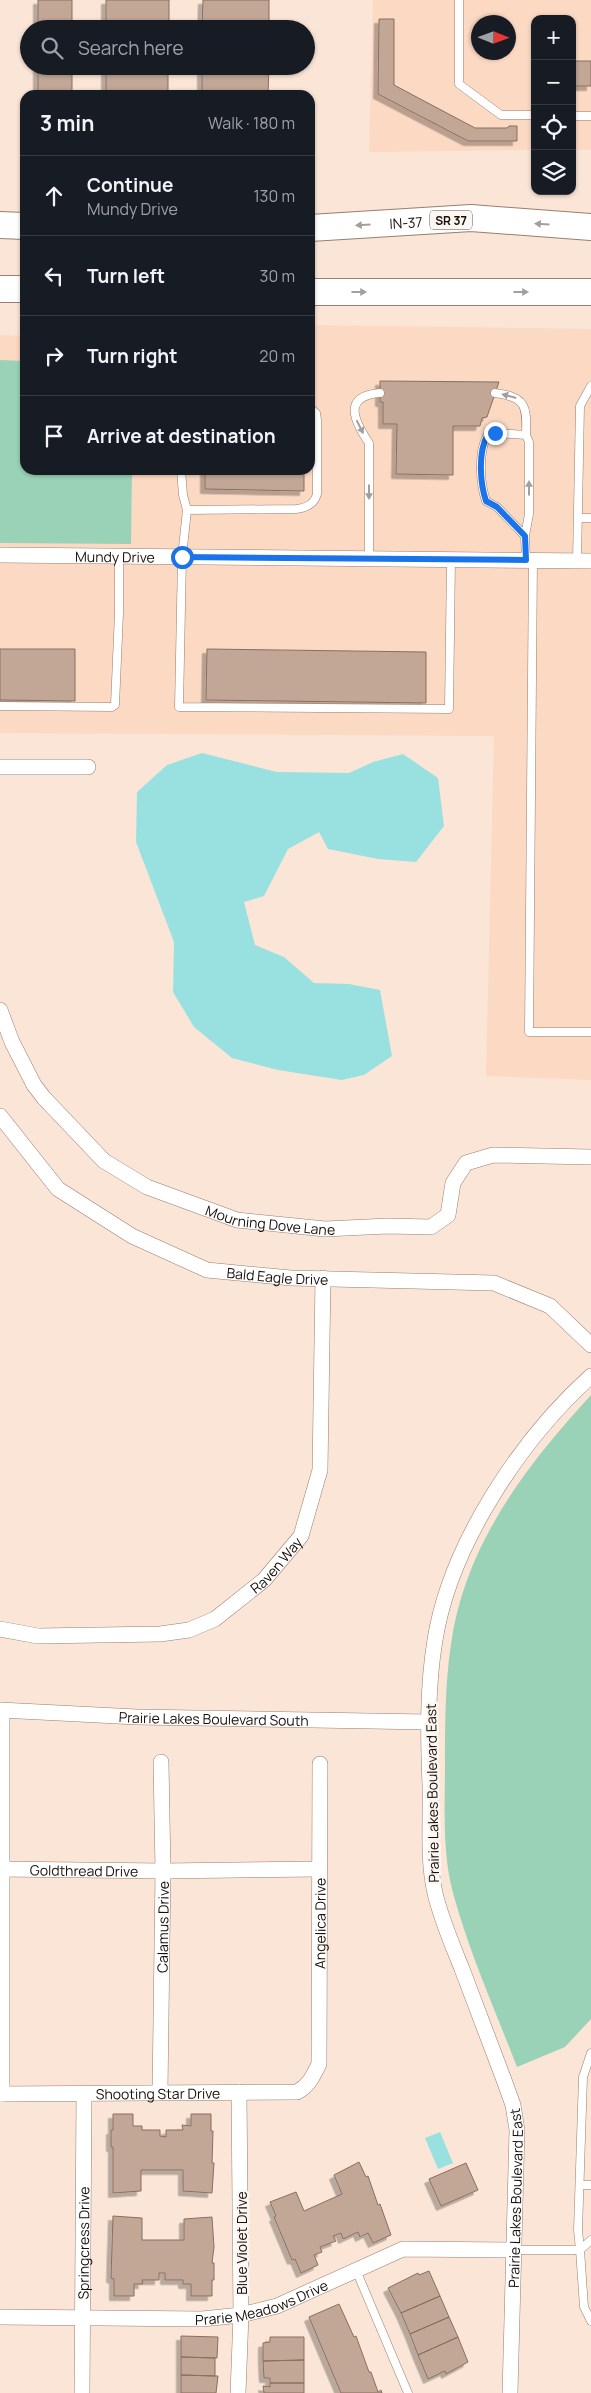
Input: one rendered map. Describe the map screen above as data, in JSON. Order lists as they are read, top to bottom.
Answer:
{
  "streets": {
    "highway": ["SR 37", "IN-37"],
    "street": [
      "Mundy Drive",
      "Mourning Dove Lane",
      "Bald Eagle Drive",
      "Raven Way",
      "Prairie Lakes Boulevard South",
      "Prairie Lakes Boulevard East",
      "Goldthread Drive",
      "Angelica Drive",
      "Calamus Drive",
      "Shooting Star Drive",
      "Springcress Drive",
      "Blue Violet Drive",
      "Prarie Meadows Drive"
    ]
  },
  "crossings": [
    ["Bald Eagle Drive", "Raven Way"],
    ["Prairie Lakes Boulevard South", "Prairie Lakes Boulevard East"],
    ["Prairie Lakes Boulevard East", "Prarie Meadows Drive"],
    ["Goldthread Drive", "Angelica Drive"],
    ["Goldthread Drive", "Calamus Drive"],
    ["Angelica Drive", "Shooting Star Drive"],
    ["Calamus Drive", "Shooting Star Drive"],
    ["Shooting Star Drive", "Springcress Drive"],
    ["Shooting Star Drive", "Blue Violet Drive"],
    ["Springcress Drive", "Prarie Meadows Drive"],
    ["Blue Violet Drive", "Prarie Meadows Drive"]
  ],
  "north": "right",
  "page": {
    "map_buttons": ["+", "−"],
    "search": "Search here",
    "heading": ["3 min", "Walk · 180 m"],
    "list": [
      ["Continue", "Mundy Drive", "130 m"],
      ["Turn left", "30 m"],
      ["Turn right", "20 m"],
      "Arrive at destination"
    ]
  }
}
